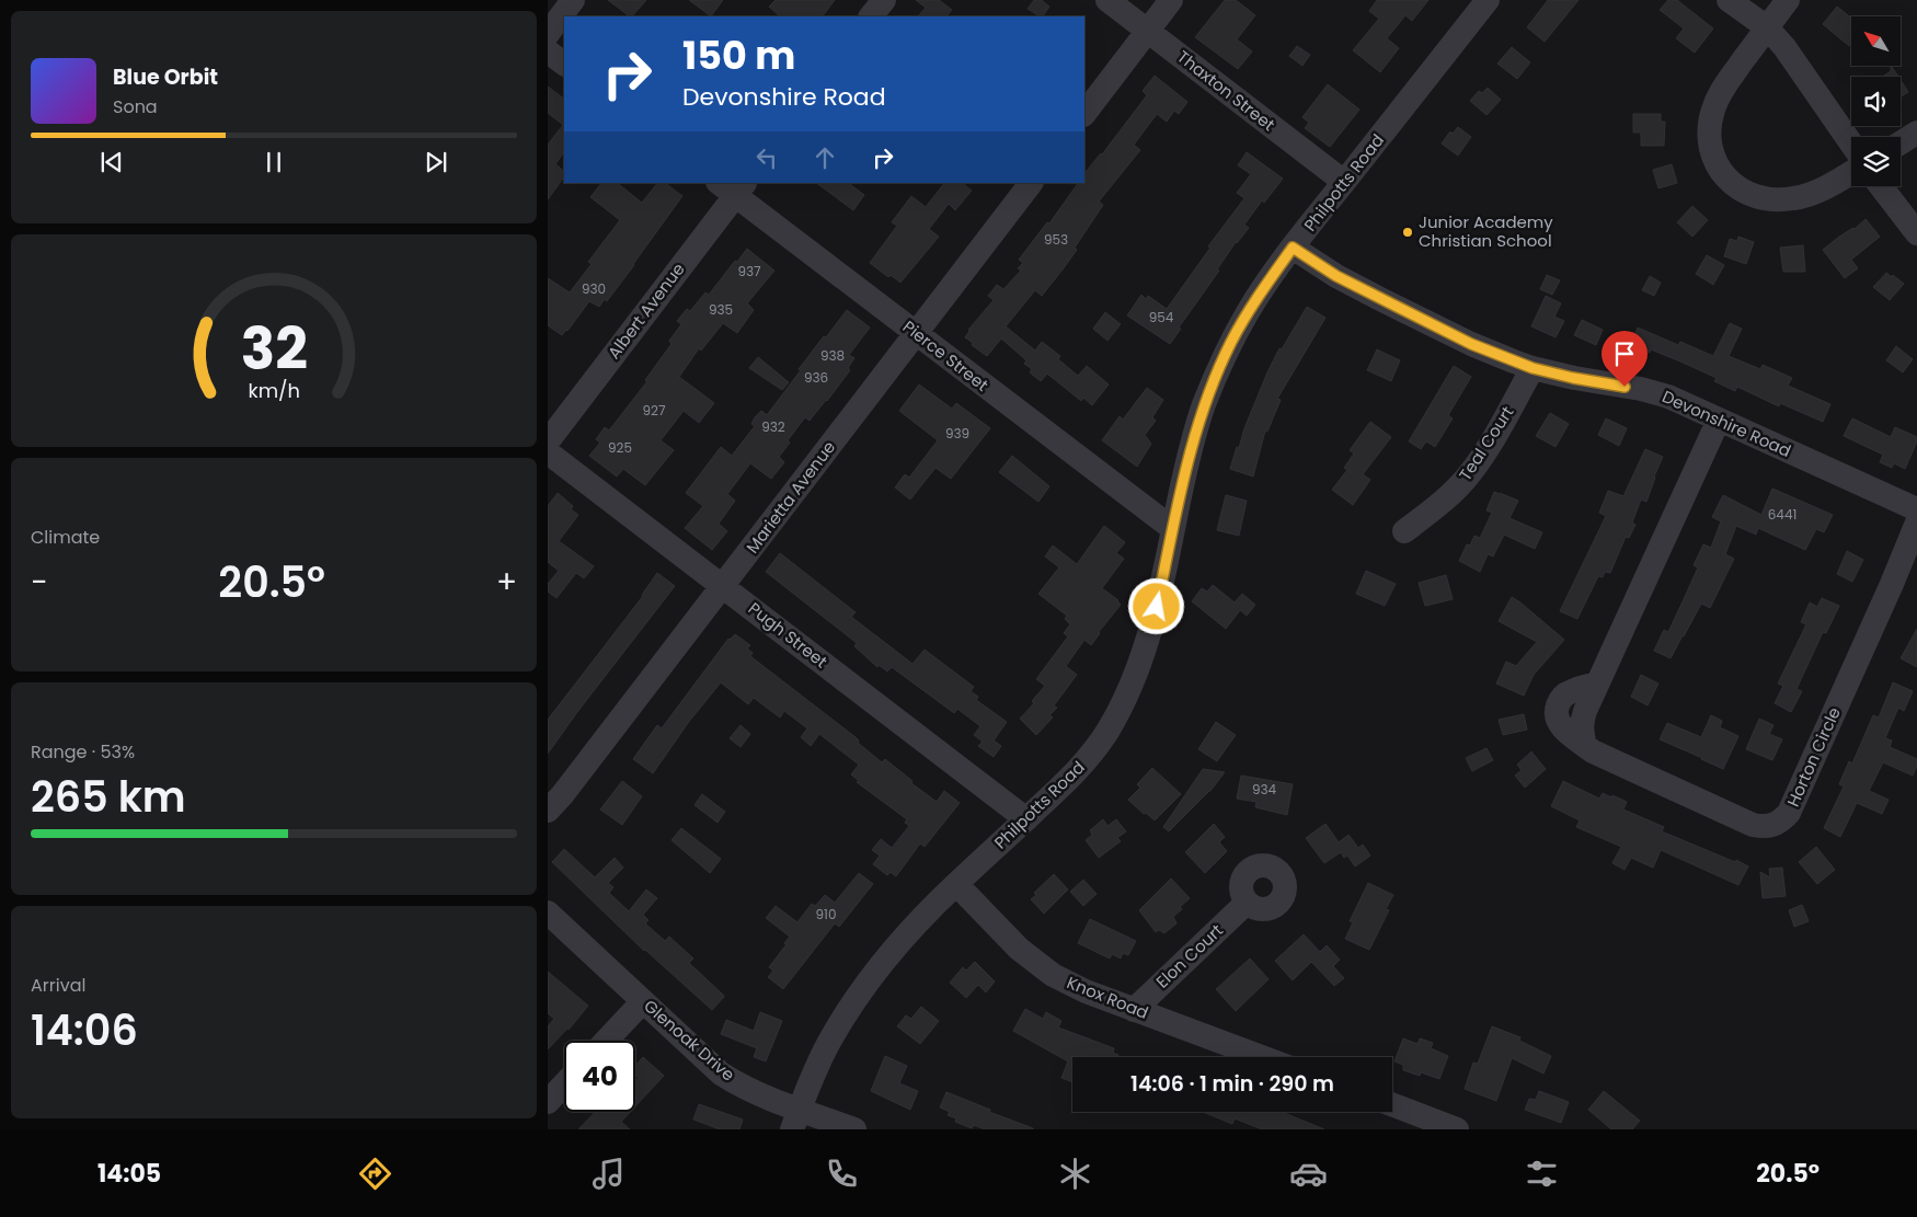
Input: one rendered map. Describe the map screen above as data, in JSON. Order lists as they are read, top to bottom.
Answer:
{
  "streets": {
    "street": [
      "Thaxton Street",
      "Philpotts Road",
      "Albert Avenue",
      "Pierce Street",
      "Devonshire Road",
      "Teal Court",
      "Marietta Avenue",
      "Pugh Street",
      "Horton Circle",
      "Elon Court",
      "Knox Road",
      "Glenoak Drive"
    ]
  },
  "crossings": [
    ["Thaxton Street", "Philpotts Road"],
    ["Philpotts Road", "Pierce Street"],
    ["Philpotts Road", "Devonshire Road"],
    ["Philpotts Road", "Pugh Street"],
    ["Philpotts Road", "Knox Road"],
    ["Philpotts Road", "Glenoak Drive"],
    ["Albert Avenue", "Pierce Street"],
    ["Pierce Street", "Marietta Avenue"],
    ["Devonshire Road", "Teal Court"],
    ["Devonshire Road", "Horton Circle"],
    ["Marietta Avenue", "Pugh Street"],
    ["Elon Court", "Knox Road"]
  ],
  "places": ["Junior Academy Christian School"],
  "house_numbers": [
    "953",
    "937",
    "930",
    "935",
    "954",
    "938",
    "936",
    "927",
    "932",
    "939",
    "925",
    "6441",
    "934",
    "910"
  ],
  "north": "top left",
  "page": {
    "turn": ["150 m", "Devonshire Road"],
    "song": ["Blue Orbit", "Sona"],
    "tile": [
      "Climate",
      ["Range · 53%", "265 km"],
      ["Arrival", "14:06"]
    ],
    "heat": ["−", "20.5°", "+"],
    "limit": "40",
    "trip": "14:06 · 1 min · 290 m",
    "tabs": ["14:05", "20.5°"],
    "gauge": ["32", "km/h"]
  }
}
